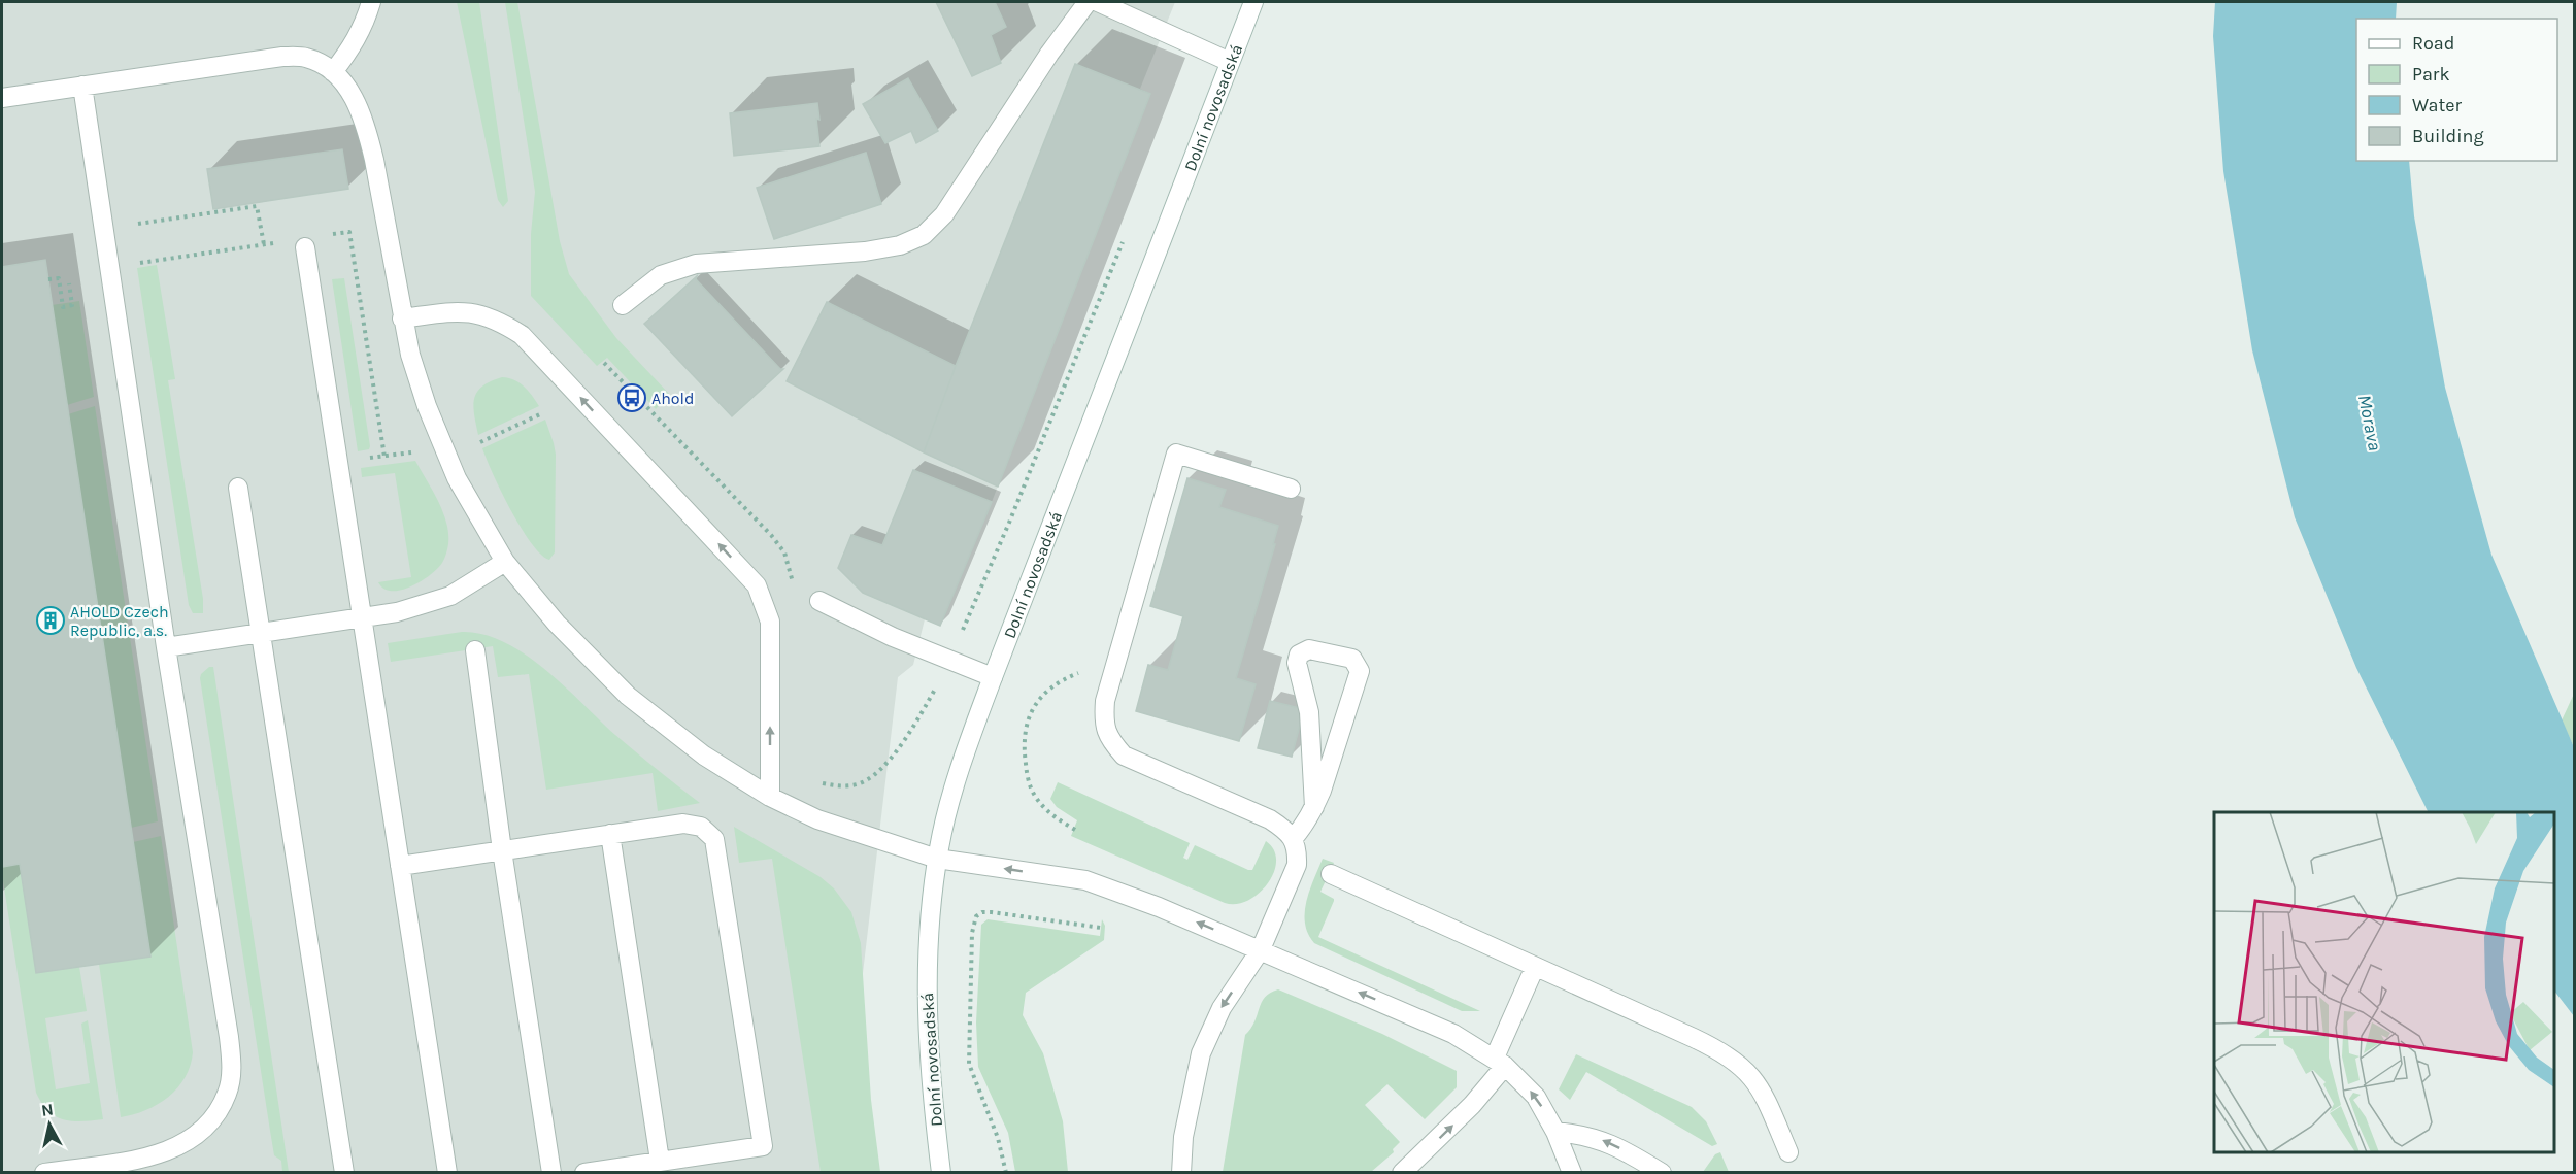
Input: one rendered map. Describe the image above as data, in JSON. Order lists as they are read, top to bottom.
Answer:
{
  "streets": {
    "main road": ["Dolní novosadská"]
  },
  "water": ["Morava"],
  "places": {
    "bus stop": ["Ahold"],
    "building": ["AHOLD Czech Republic, a.s."]
  },
  "legend": [
    "Road",
    "Park",
    "Water",
    "Building"
  ],
  "north": "top"
}
